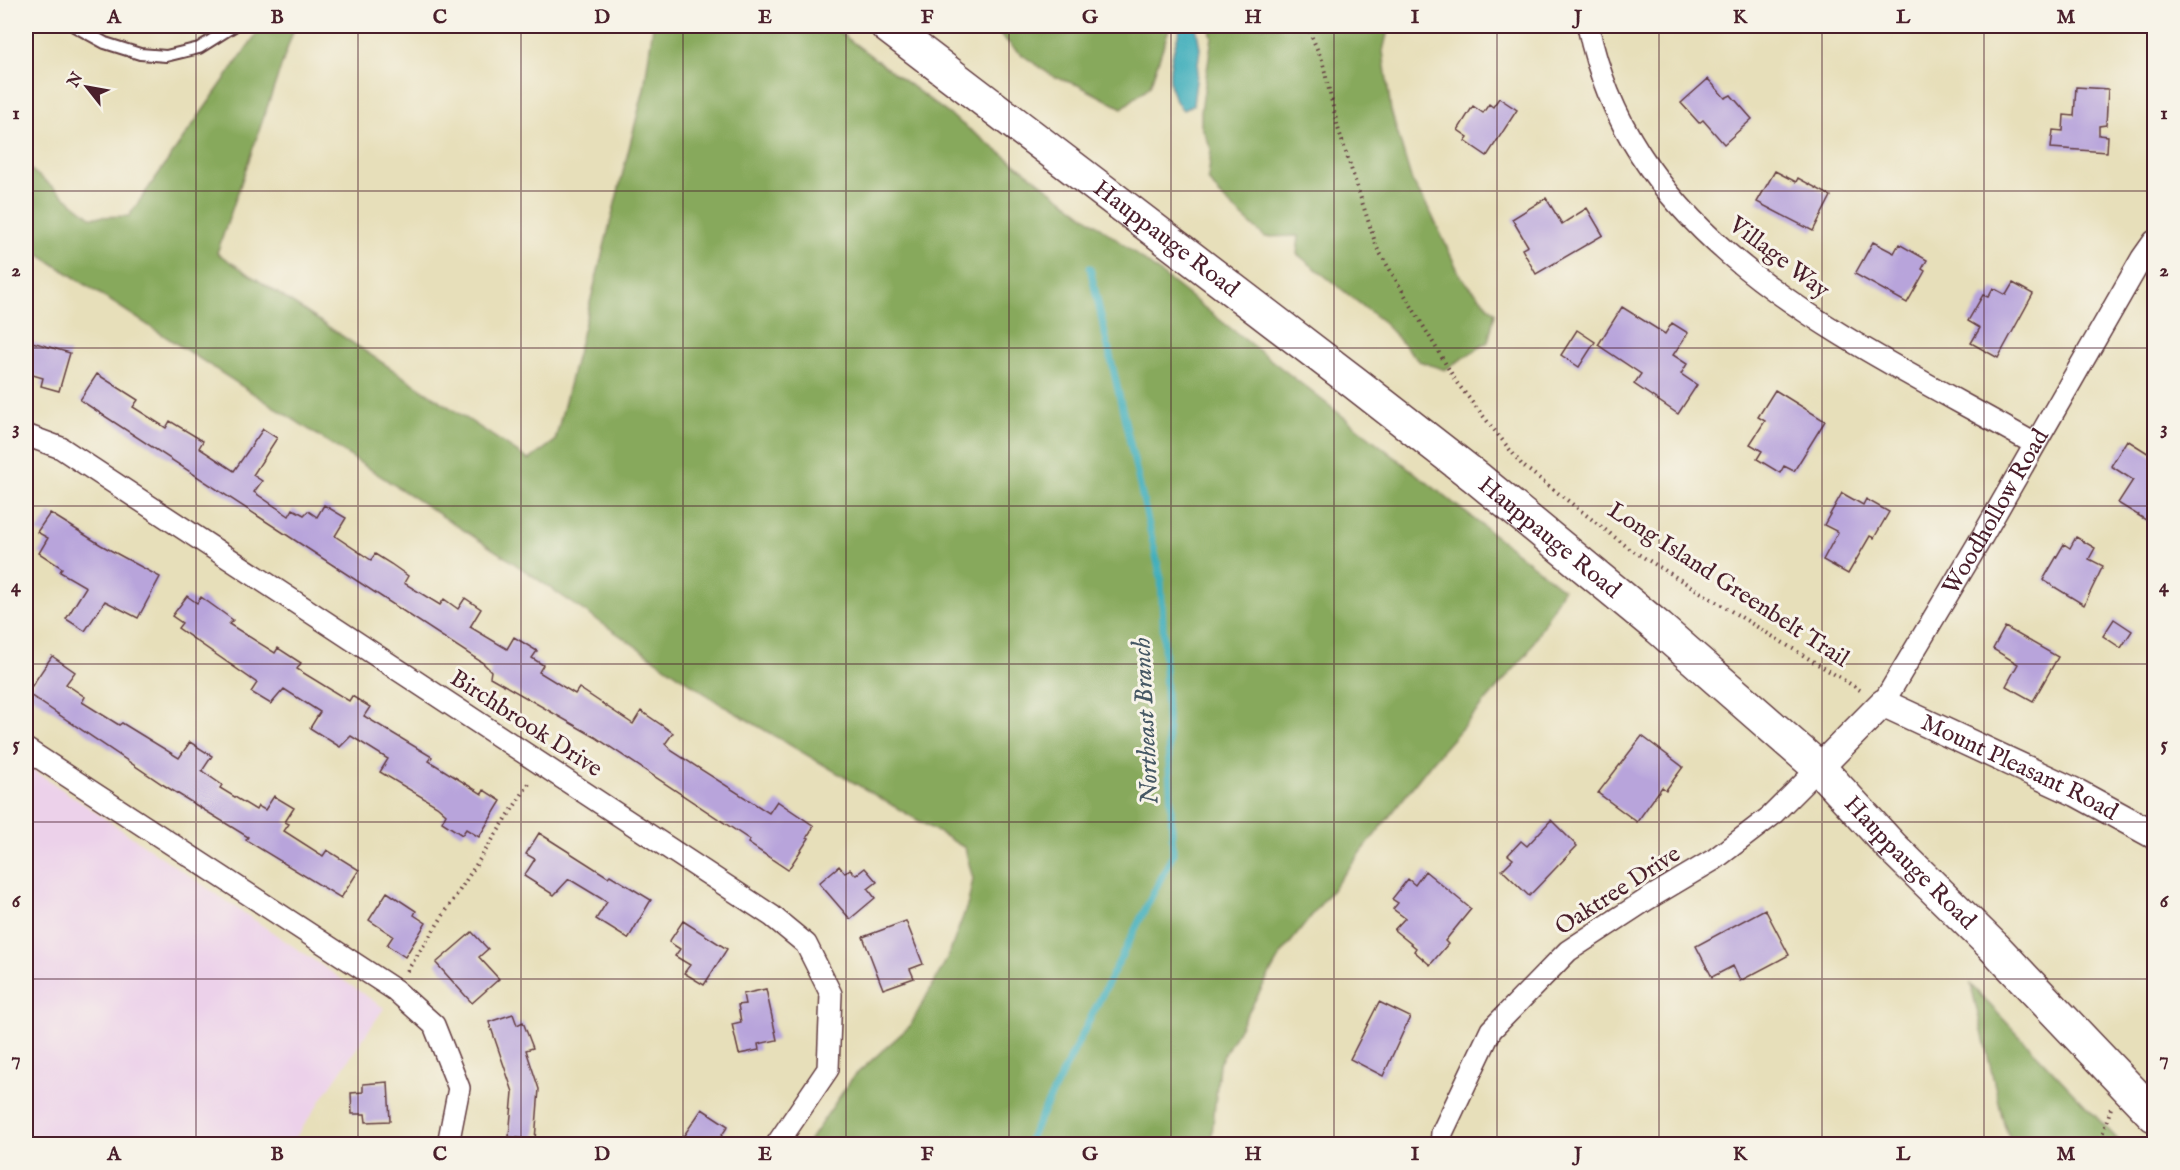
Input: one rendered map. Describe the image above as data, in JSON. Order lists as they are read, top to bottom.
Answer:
{
  "streets": {
    "main road": ["Hauppauge Road"],
    "street": [
      "Village Way",
      "Woodhollow Road",
      "Birchbrook Drive",
      "Mount Pleasant Road",
      "Oaktree Drive"
    ],
    "path": ["Long Island Greenbelt Trail"]
  },
  "crossings": [
    ["Hauppauge Road", "Woodhollow Road"],
    ["Hauppauge Road", "Oaktree Drive"],
    ["Village Way", "Woodhollow Road"],
    ["Woodhollow Road", "Long Island Greenbelt Trail"],
    ["Woodhollow Road", "Mount Pleasant Road"],
    ["Woodhollow Road", "Oaktree Drive"],
    ["Long Island Greenbelt Trail", "Mount Pleasant Road"]
  ],
  "water": ["Northeast Branch"],
  "north": "top left",
  "grid": {
    "columns": [
      "A",
      "B",
      "C",
      "D",
      "E",
      "F",
      "G",
      "H",
      "I",
      "J",
      "K",
      "L",
      "M"
    ],
    "rows": [
      "1",
      "2",
      "3",
      "4",
      "5",
      "6",
      "7"
    ]
  }
}
